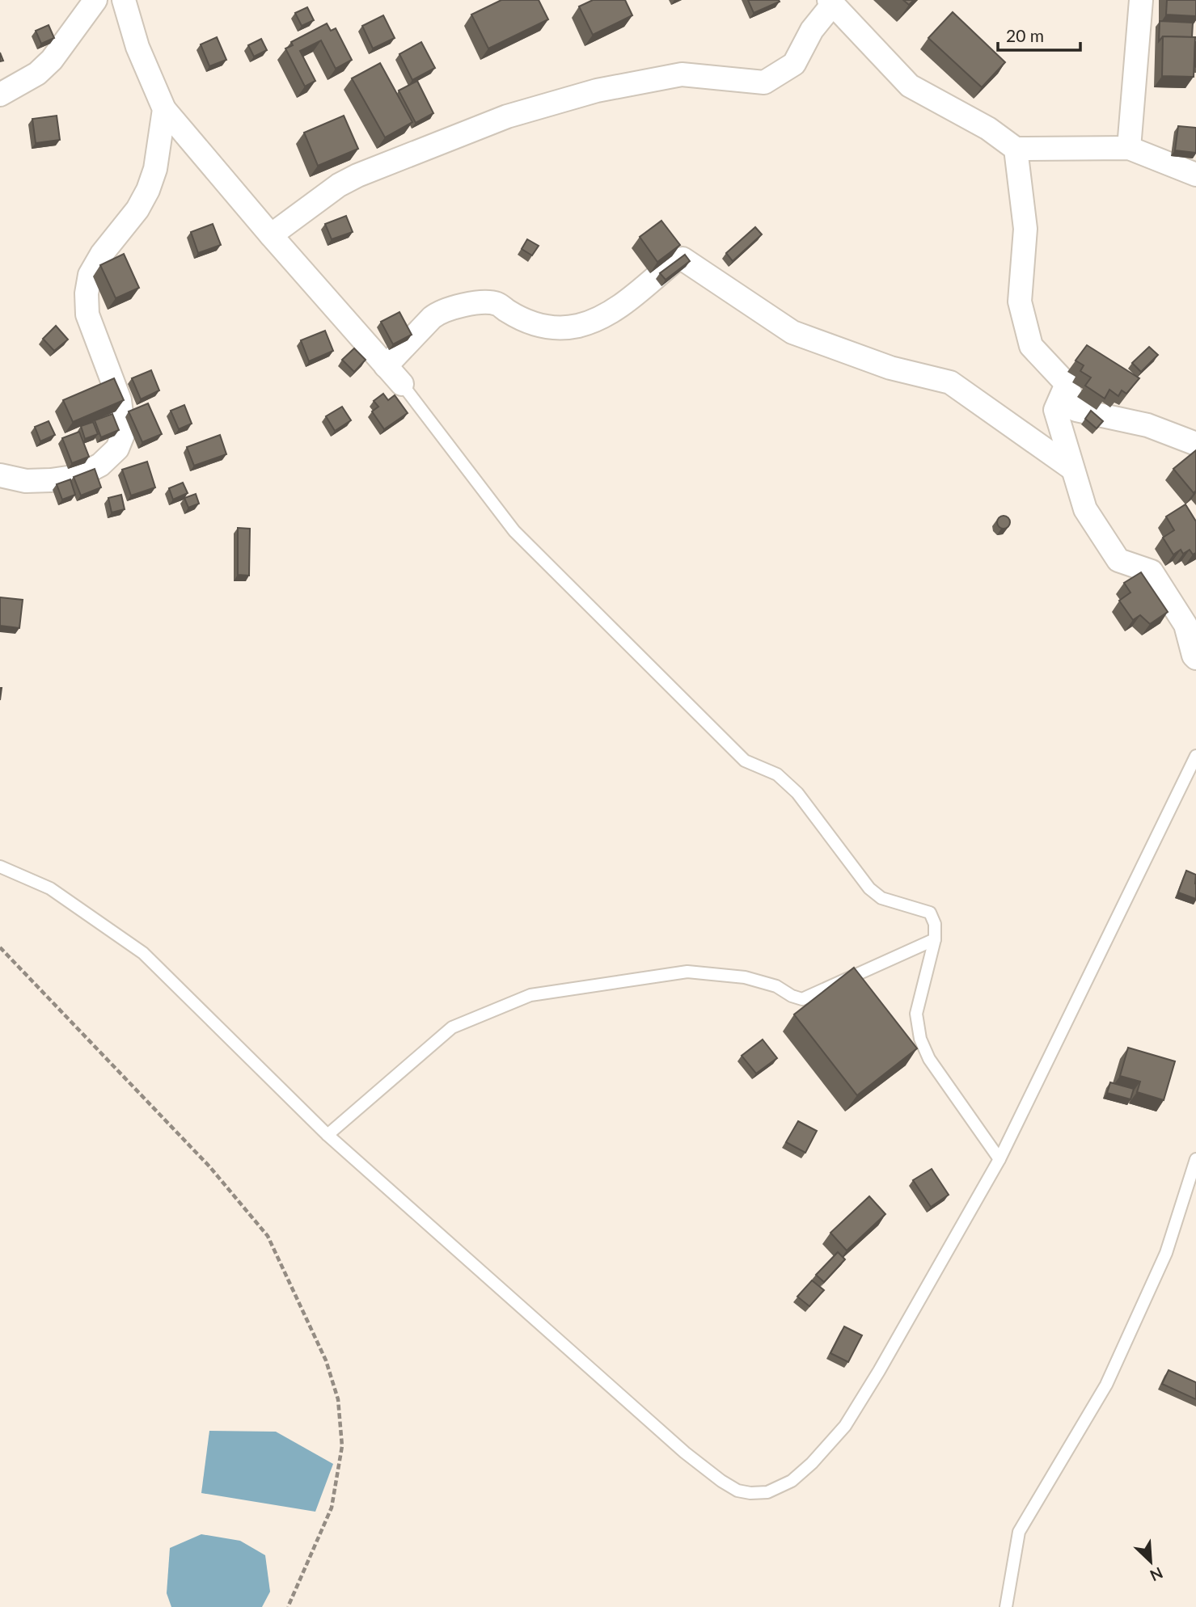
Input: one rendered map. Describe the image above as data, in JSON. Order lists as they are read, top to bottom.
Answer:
{
  "scale_bar": "20 m",
  "north": "bottom right"
}
